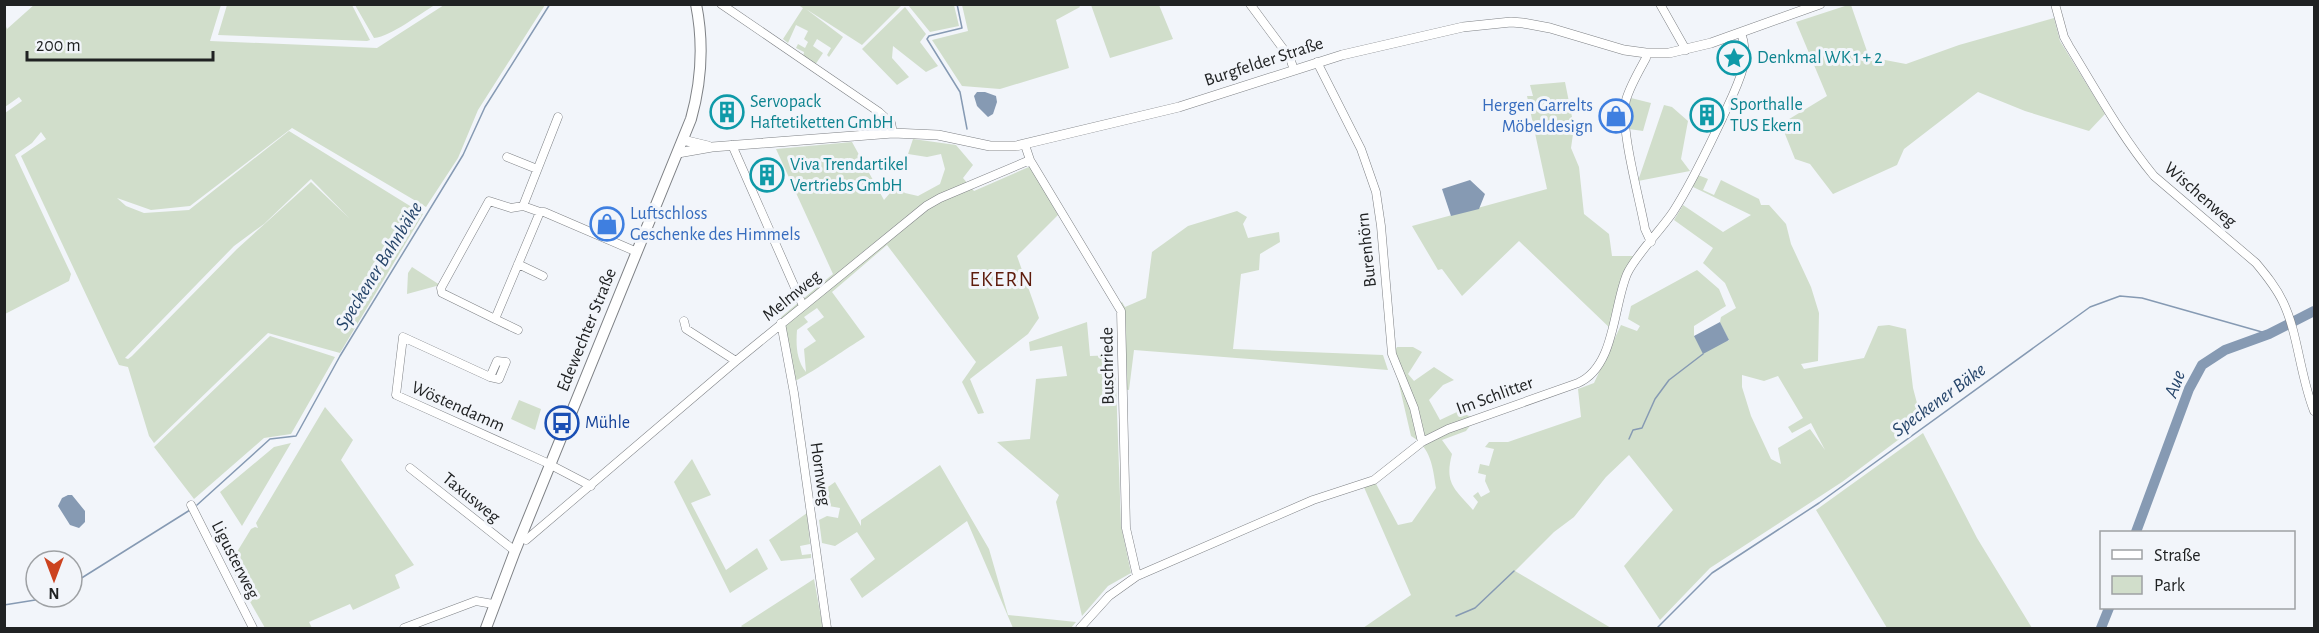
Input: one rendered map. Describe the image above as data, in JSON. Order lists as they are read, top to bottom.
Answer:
{
  "streets": {
    "main road": ["Edewechter Straße"],
    "street": [
      "Burgfelder Straße",
      "Wischenweg",
      "Burenhörn",
      "Melmweg",
      "Buschriede",
      "Im Schlitter",
      "Wöstendamm",
      "Hornweg",
      "Taxusweg",
      "Ligusterweg"
    ]
  },
  "crossings": [
    ["Burgfelder Straße", "Burenhörn"],
    ["Burgfelder Straße", "Edewechter Straße"],
    ["Burgfelder Straße", "Buschriede"],
    ["Burgfelder Straße", "Im Schlitter"],
    ["Burenhörn", "Im Schlitter"],
    ["Melmweg", "Buschriede"],
    ["Melmweg", "Hornweg"],
    ["Edewechter Straße", "Wöstendamm"],
    ["Edewechter Straße", "Taxusweg"],
    ["Buschriede", "Im Schlitter"]
  ],
  "districts": ["EKERN"],
  "water": ["Speckener Bahnbäke", "Aue", "Speckener Bäke"],
  "places": {
    "place": ["Denkmal WK 1 + 2"],
    "building": ["Servopack Haftetiketten GmbH", "Sporthalle TUS Ekern", "Viva Trendartikel Vertriebs GmbH"],
    "shop": ["Hergen Garrelts Möbeldesign", "Luftschloss Geschenke des Himmels"],
    "bus stop": ["Mühle"]
  },
  "legend": ["Straße", "Park"],
  "scale_bar": "200 m",
  "north": "bottom"
}
